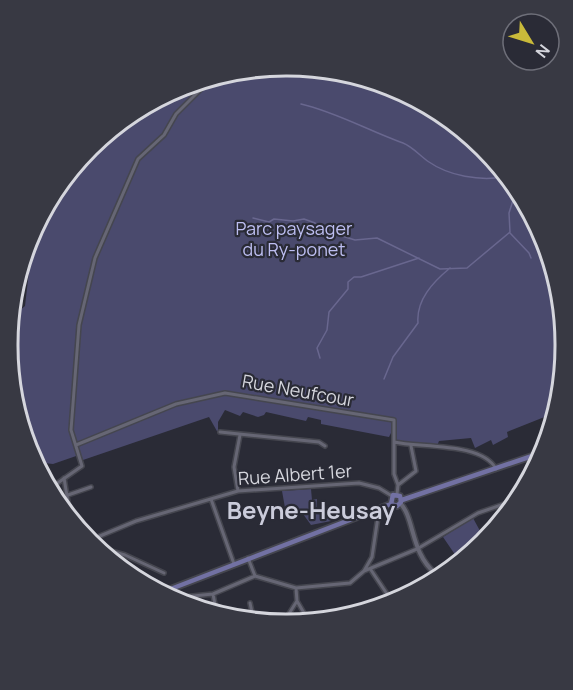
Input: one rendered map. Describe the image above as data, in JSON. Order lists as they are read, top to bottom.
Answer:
{
  "streets": {
    "street": ["Rue Neufcour", "Rue Albert 1er"]
  },
  "crossings": [
    ["Rue Neufcour", "Rue Albert 1er"]
  ],
  "districts": ["Beyne-Heusay"],
  "parks": ["Parc paysager du Ry-ponet"],
  "north": "bottom right"
}
